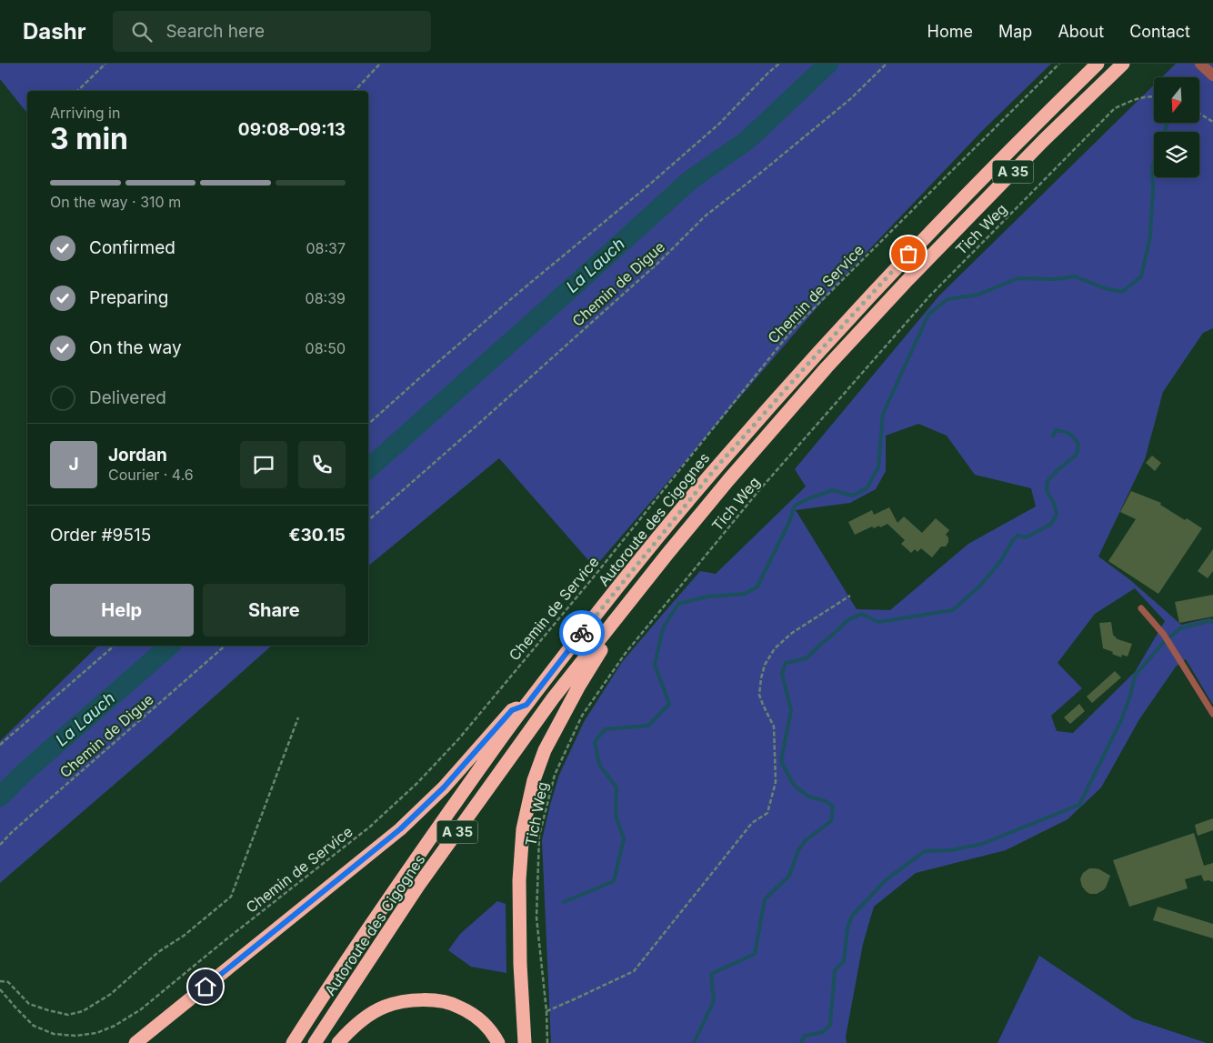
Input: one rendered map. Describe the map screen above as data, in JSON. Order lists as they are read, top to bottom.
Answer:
{
  "streets": {
    "highway": ["A 35", "Autoroute des Cigognes"],
    "path": ["Tich Weg", "Chemin de Digue", "Chemin de Service"]
  },
  "water": ["La Lauch"],
  "north": "bottom",
  "page": {
    "header": "Dashr",
    "search": "Search here",
    "nav": [
      "Home",
      "Map",
      "About",
      "Contact"
    ],
    "heading": ["3 min", "Arriving in", "09:08–09:13"],
    "panel": [
      "Jordan",
      "Courier · 4.6",
      "Order #9515",
      "€30.15"
    ],
    "bar": "On the way · 310 m",
    "list": [
      ["Confirmed", "08:37"],
      ["Preparing", "08:39"],
      ["On the way", "08:50"],
      "Delivered"
    ],
    "round": "J",
    "buttons": ["Help", "Share"]
  }
}
